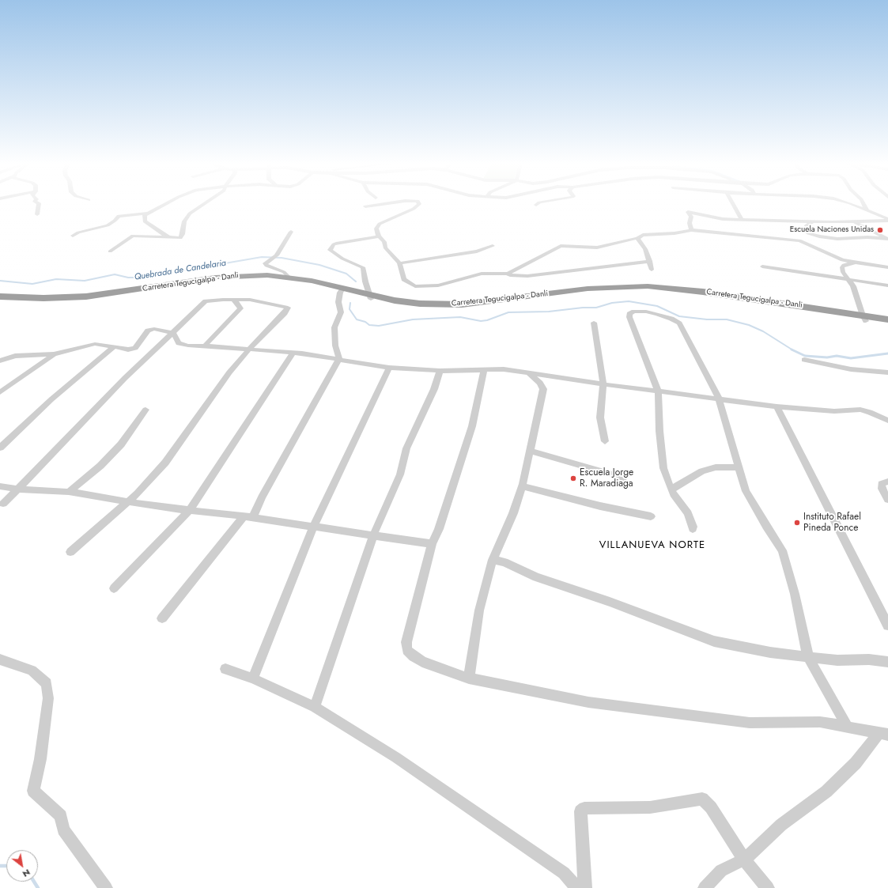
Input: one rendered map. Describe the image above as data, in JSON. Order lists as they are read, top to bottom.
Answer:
{
  "streets": {
    "highway": ["Carretera Tegucigalpa - Danli"]
  },
  "districts": ["VILLANUEVA NORTE"],
  "water": ["Quebrada de Candelaria"],
  "places": ["Escuela Naciones Unidas", "Escuela Jorge R. Maradiaga", "Instituto Rafael Pineda Ponce"],
  "north": "bottom right"
}
